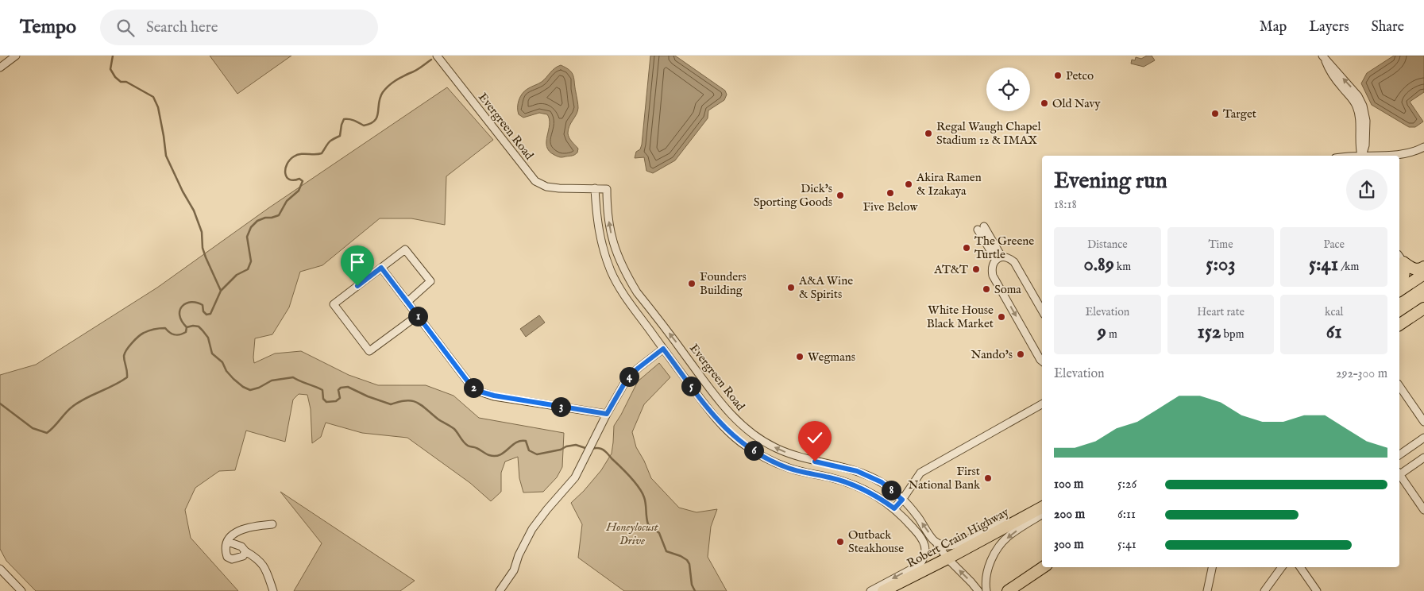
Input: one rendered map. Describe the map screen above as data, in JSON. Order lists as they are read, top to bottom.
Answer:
{
  "streets": {
    "highway": ["Robert Crain Highway"],
    "street": ["Evergreen Road"]
  },
  "crossings": [
    ["Evergreen Road", "Robert Crain Highway"]
  ],
  "parks": ["Honeylocust Drive"],
  "places": [
    "Petco",
    "Old Navy",
    "Target",
    "Regal Waugh Chapel Stadium 12 & IMAX",
    "Akira Ramen & Izakaya",
    "Five Below",
    "Dick's Sporting Goods",
    "The Greene Turtle",
    "AT&T",
    "Founders Building",
    "A&A Wine & Spirits",
    "Soma",
    "White House Black Market",
    "Nando's",
    "Wegmans",
    "First National Bank",
    "Outback Steakhouse"
  ],
  "page": {
    "header": "Tempo",
    "search": "Search here",
    "nav": ["Map", "Layers", "Share"],
    "heading": ["Evening run", "18:18"],
    "stats": [
      ["Distance", "0.89 km"],
      ["Time", "5:03"],
      ["Pace", "5:41 /km"],
      ["Elevation", "9 m"],
      ["Heart rate", "152 bpm"],
      ["kcal", "61"]
    ],
    "pins": [
      "1",
      "4",
      "5",
      "2",
      "3",
      "6",
      "8"
    ],
    "chart": ["Elevation", "292–300 m"],
    "list": [
      {
        "name": "100 m",
        "note": "5:26"
      },
      {
        "name": "200 m",
        "note": "6:11"
      },
      {
        "name": "300 m",
        "note": "5:41"
      }
    ]
  }
}
